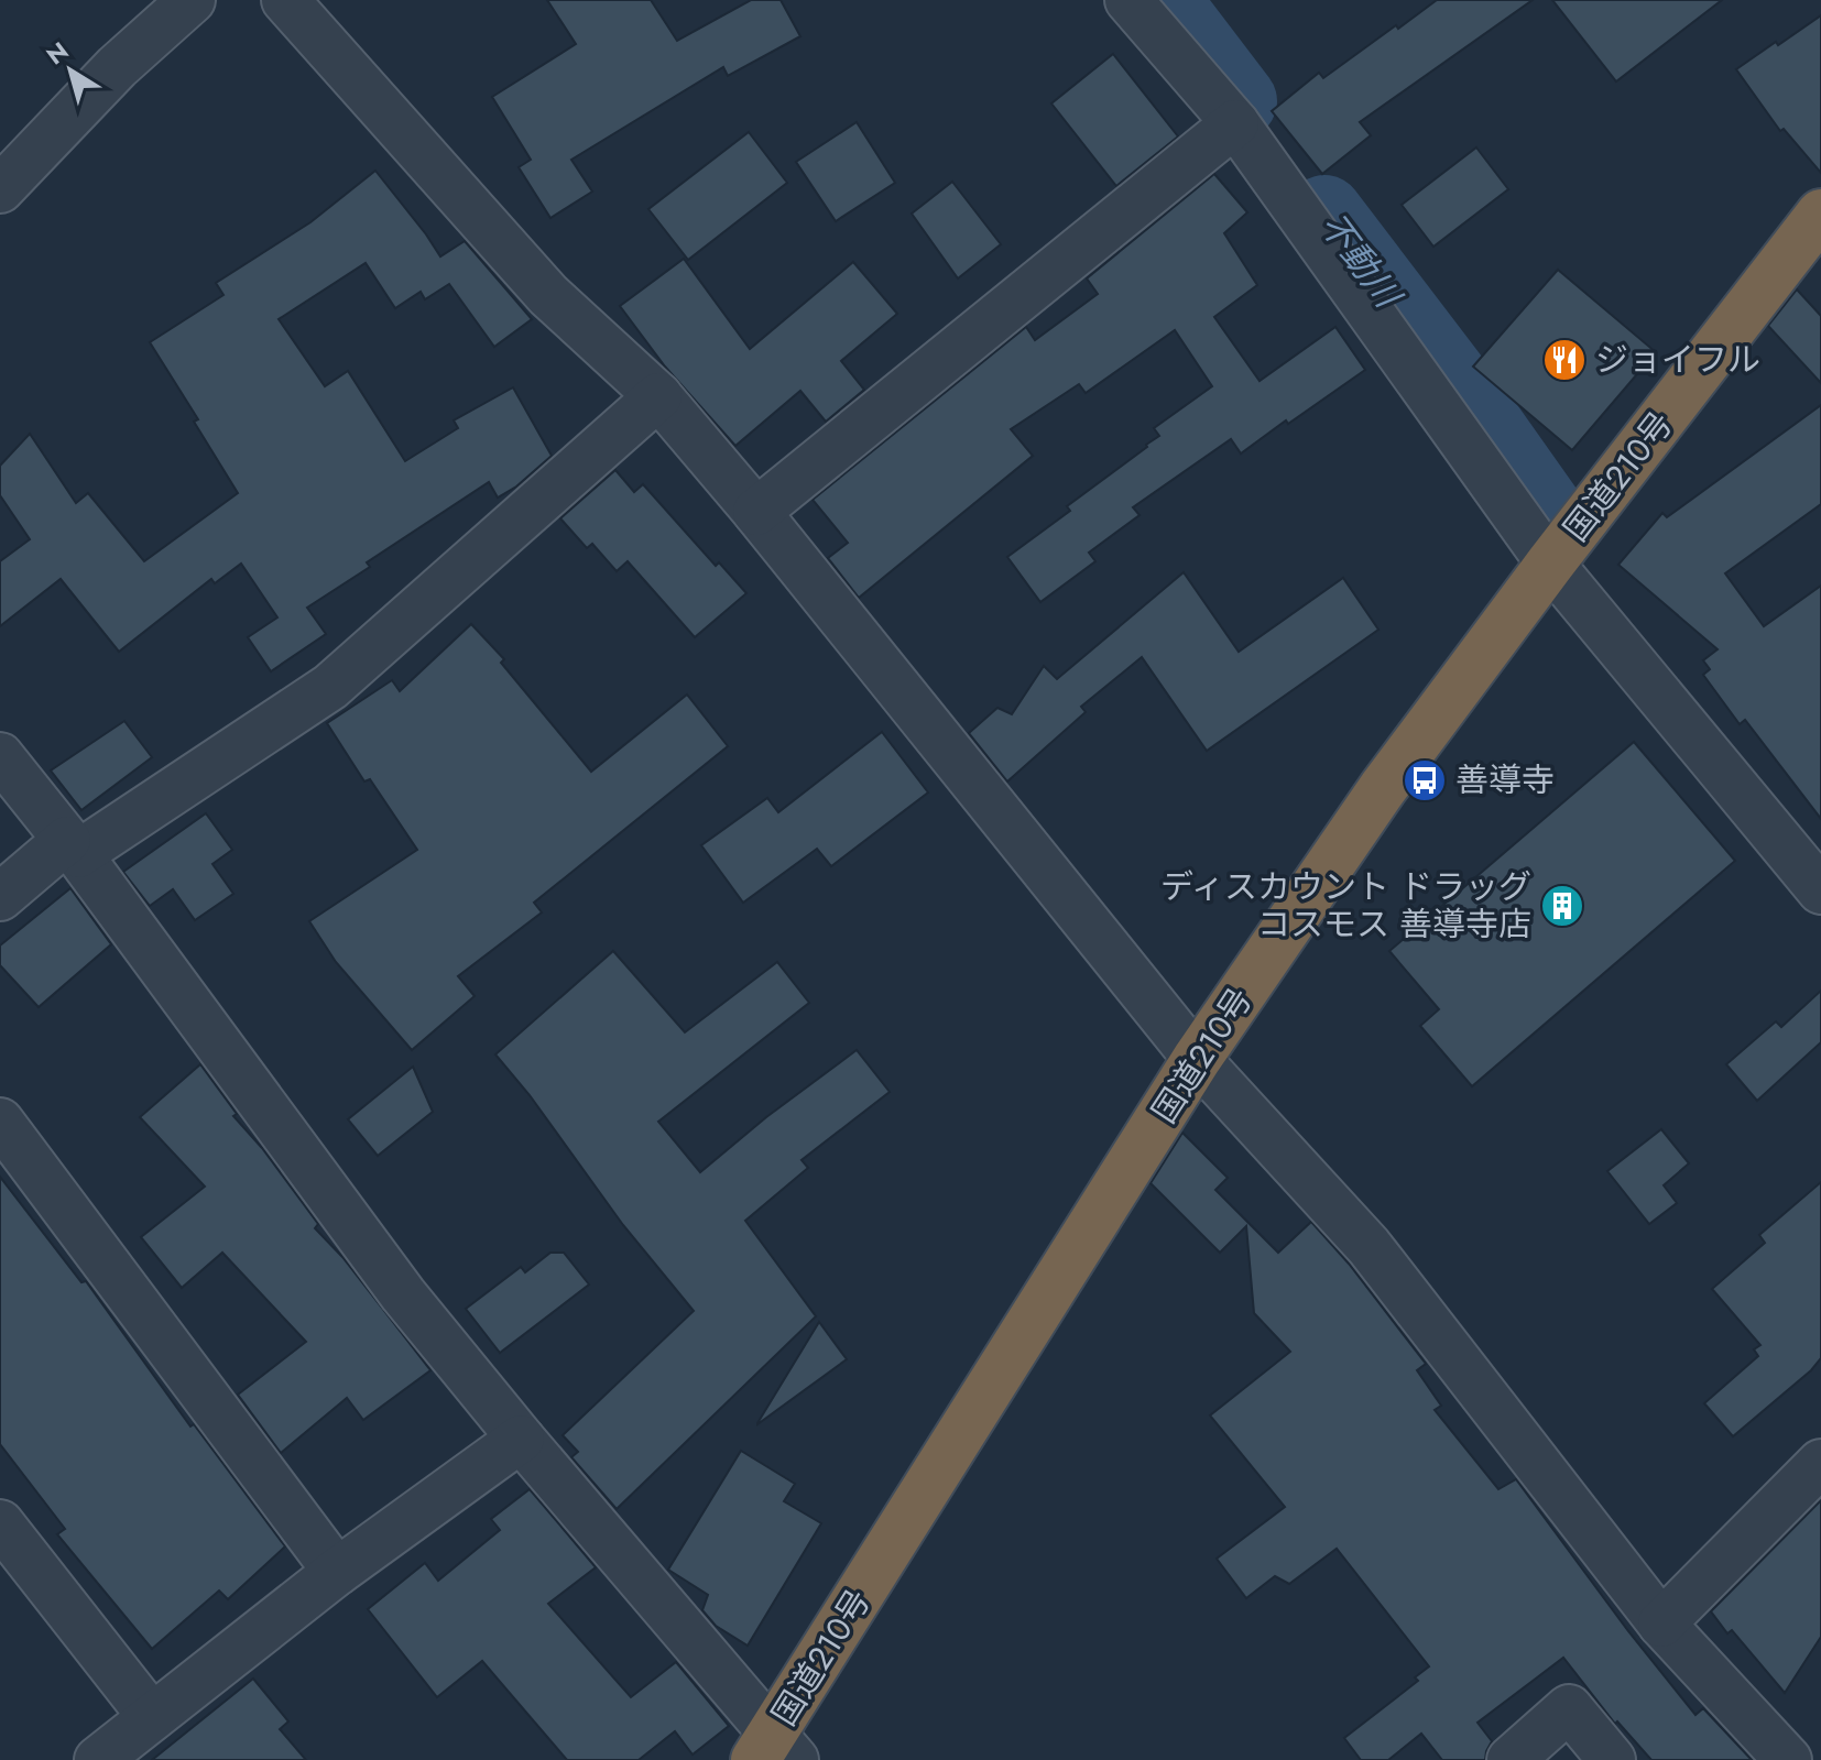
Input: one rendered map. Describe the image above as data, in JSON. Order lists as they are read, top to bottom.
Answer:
{
  "streets": {
    "highway": ["国道210号"]
  },
  "water": ["不動川"],
  "places": {
    "restaurant": ["ジョイフル"],
    "bus stop": ["善導寺"],
    "building": ["ディスカウント ドラッグ コスモス 善導寺店"]
  },
  "north": "top left"
}
